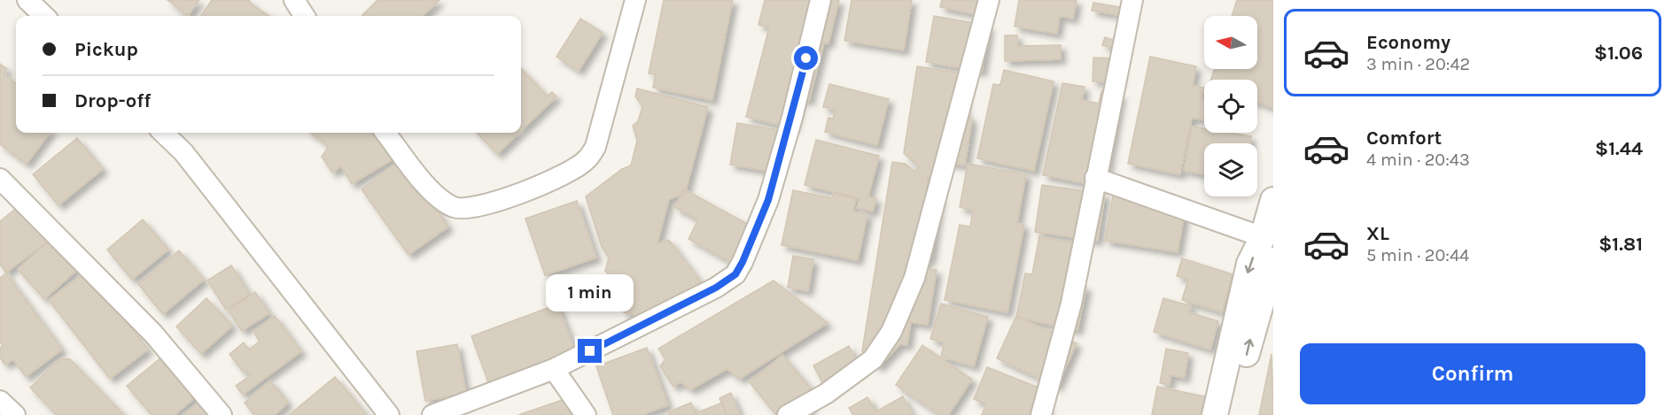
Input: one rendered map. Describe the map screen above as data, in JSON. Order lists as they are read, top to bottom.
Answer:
{
  "north": "left",
  "page": {
    "list": [
      {
        "name": "Economy",
        "note": "3 min · 20:42",
        "value": "$1.06"
      },
      {
        "name": "Comfort",
        "note": "4 min · 20:43",
        "value": "$1.44"
      },
      {
        "name": "XL",
        "note": "5 min · 20:44",
        "value": "$1.81"
      }
    ],
    "banner": ["Pickup", "Drop-off"],
    "bubble": "1 min",
    "buttons": "Confirm"
  }
}
